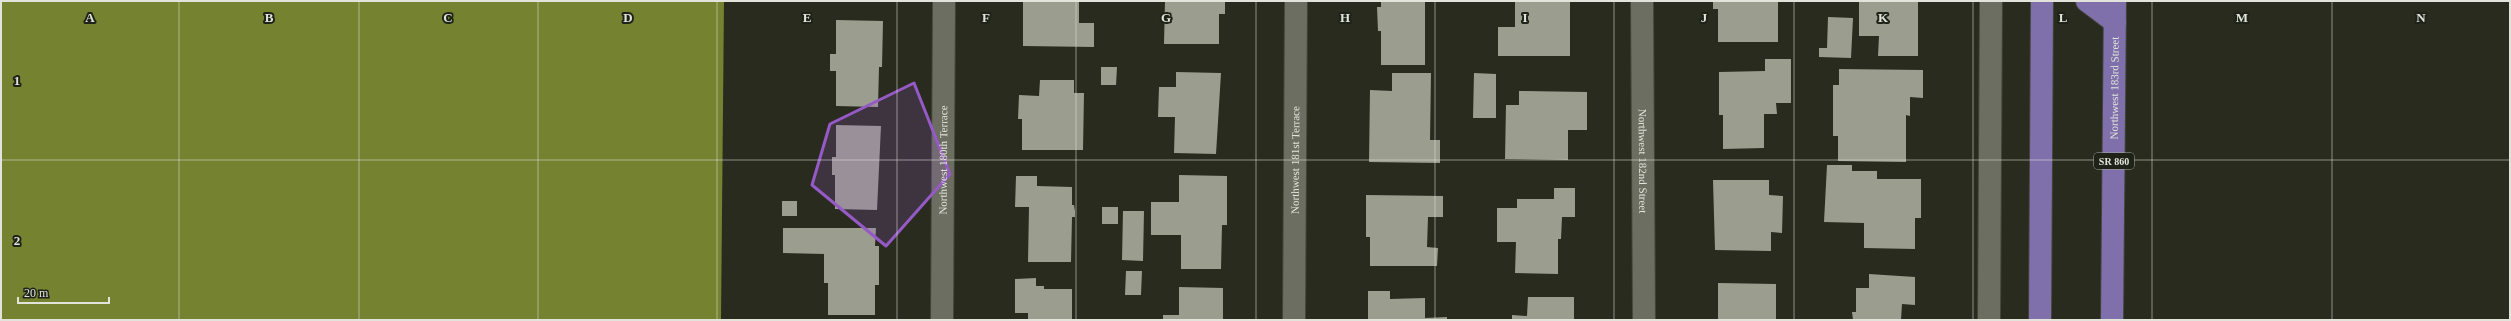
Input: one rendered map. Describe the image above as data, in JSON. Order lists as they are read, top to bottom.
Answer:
{
  "streets": {
    "main road": ["Northwest 183rd Street", "SR 860"],
    "street": ["Northwest 180th Terrace", "Northwest 181st Terrace", "Northwest 182nd Street"]
  },
  "scale_bar": "20 m",
  "grid": {
    "columns": [
      "A",
      "B",
      "C",
      "D",
      "E",
      "F",
      "G",
      "H",
      "I",
      "J",
      "K",
      "L",
      "M",
      "N"
    ],
    "rows": ["1", "2"]
  }
}
